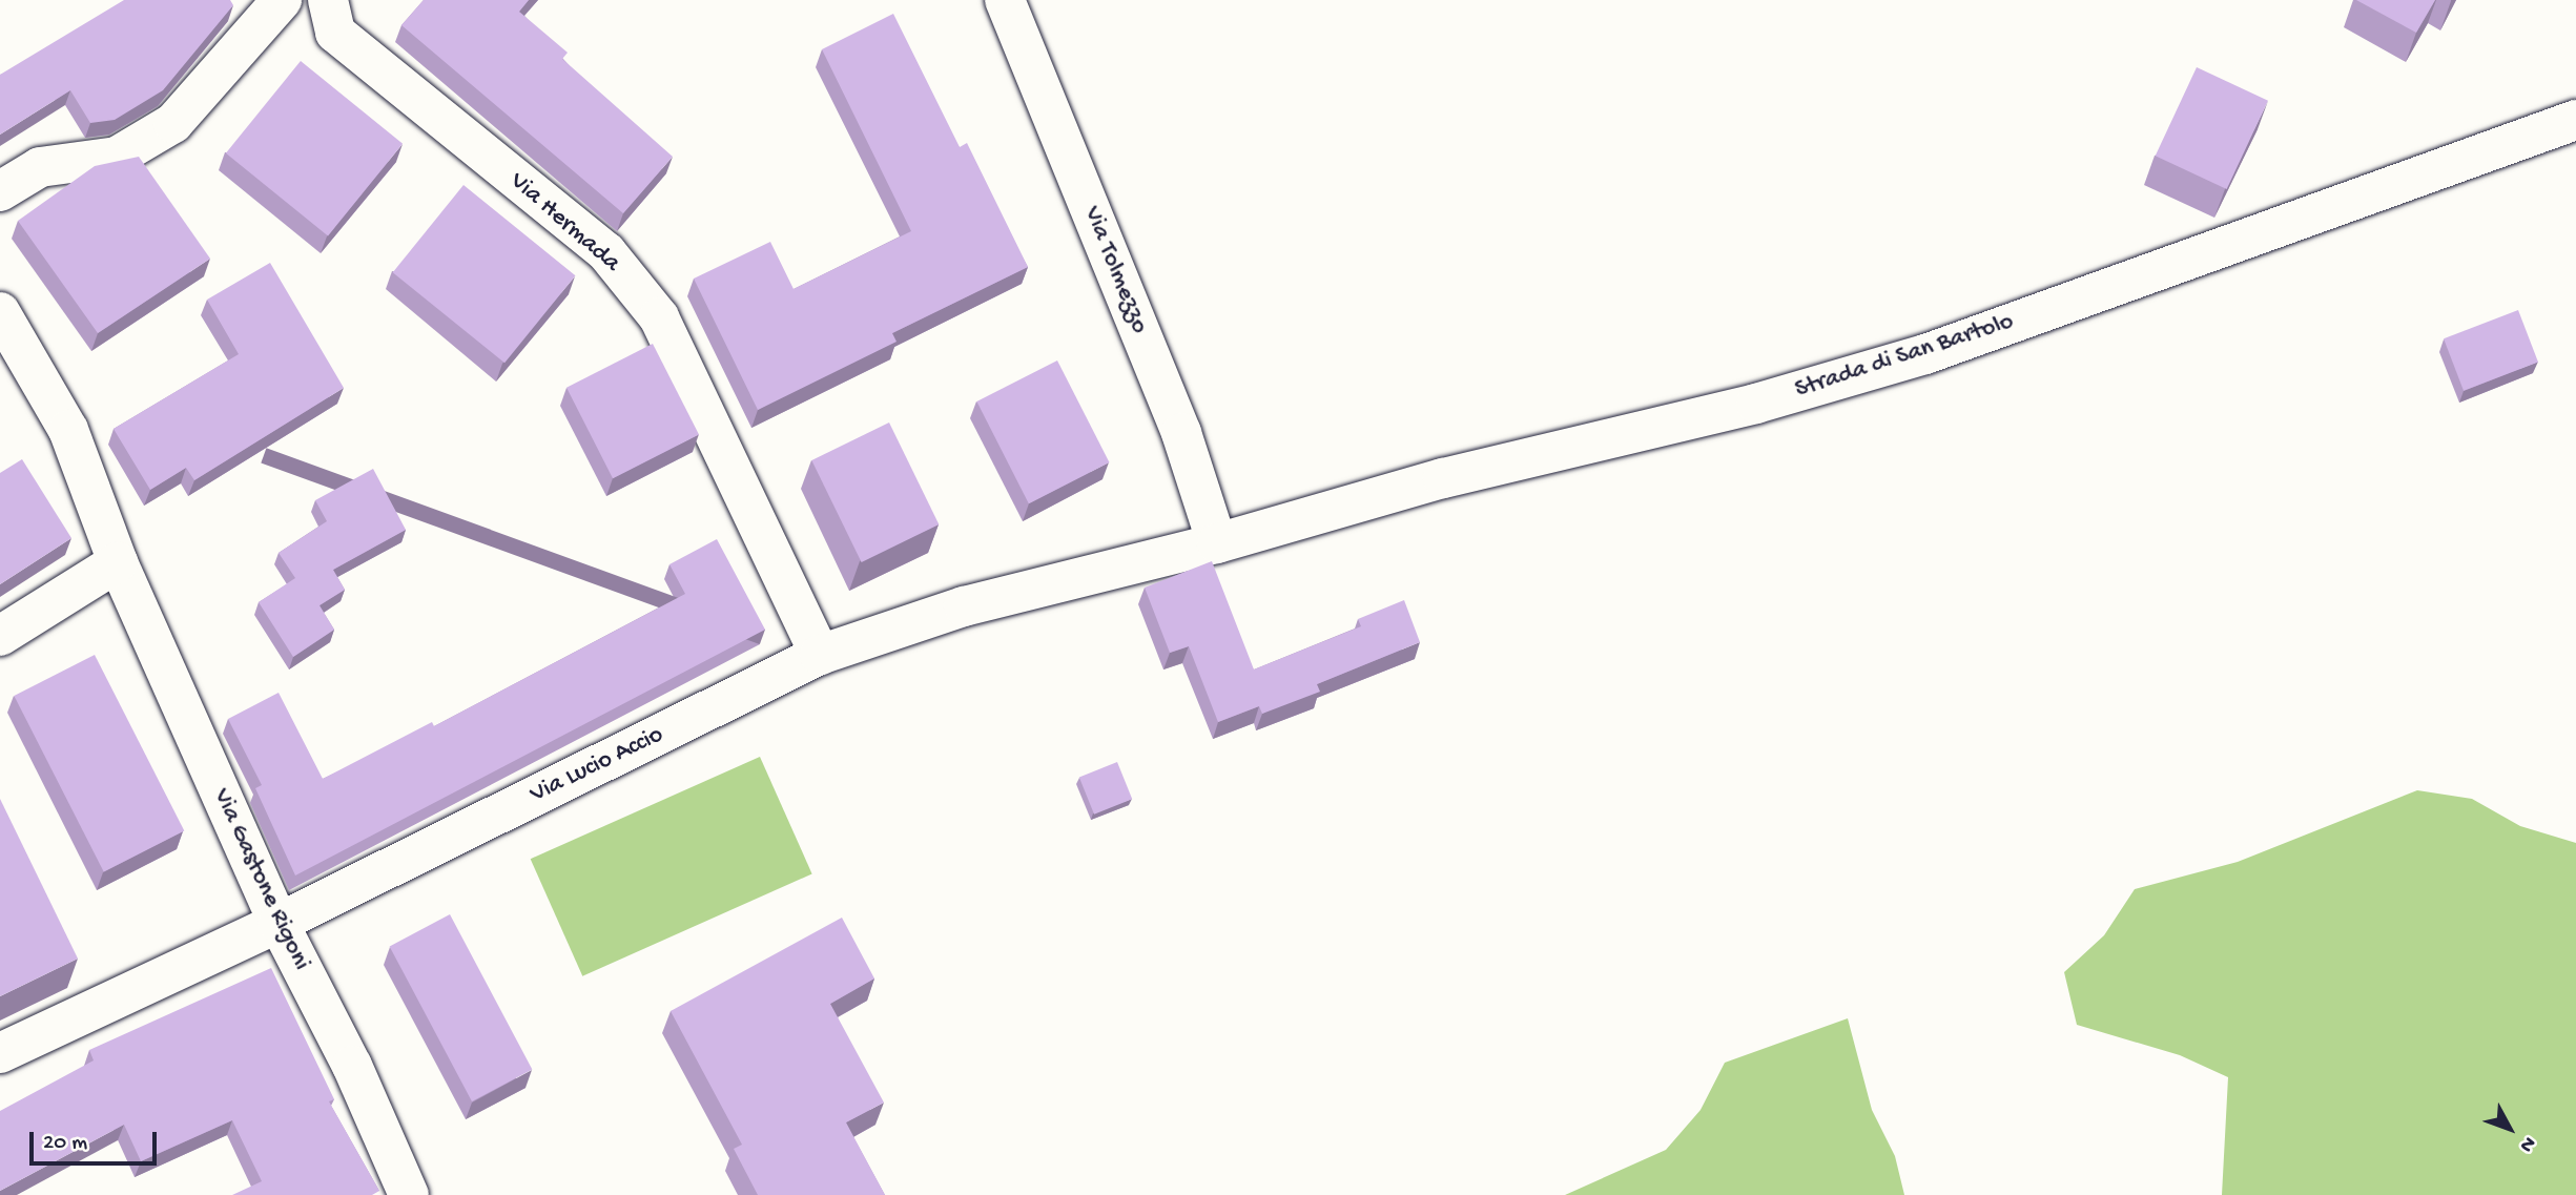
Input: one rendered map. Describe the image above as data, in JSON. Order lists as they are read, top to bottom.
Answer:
{
  "streets": {
    "street": [
      "Via Hermada",
      "Via Tolmezzo",
      "Strada di San Bartolo",
      "Via Lucio Accio",
      "Via Gastone Rigoni"
    ]
  },
  "crossings": [
    ["Via Hermada", "Via Lucio Accio"],
    ["Via Tolmezzo", "Strada di San Bartolo"],
    ["Via Tolmezzo", "Via Lucio Accio"],
    ["Strada di San Bartolo", "Via Lucio Accio"],
    ["Via Lucio Accio", "Via Gastone Rigoni"]
  ],
  "scale_bar": "20 m",
  "north": "bottom right"
}
